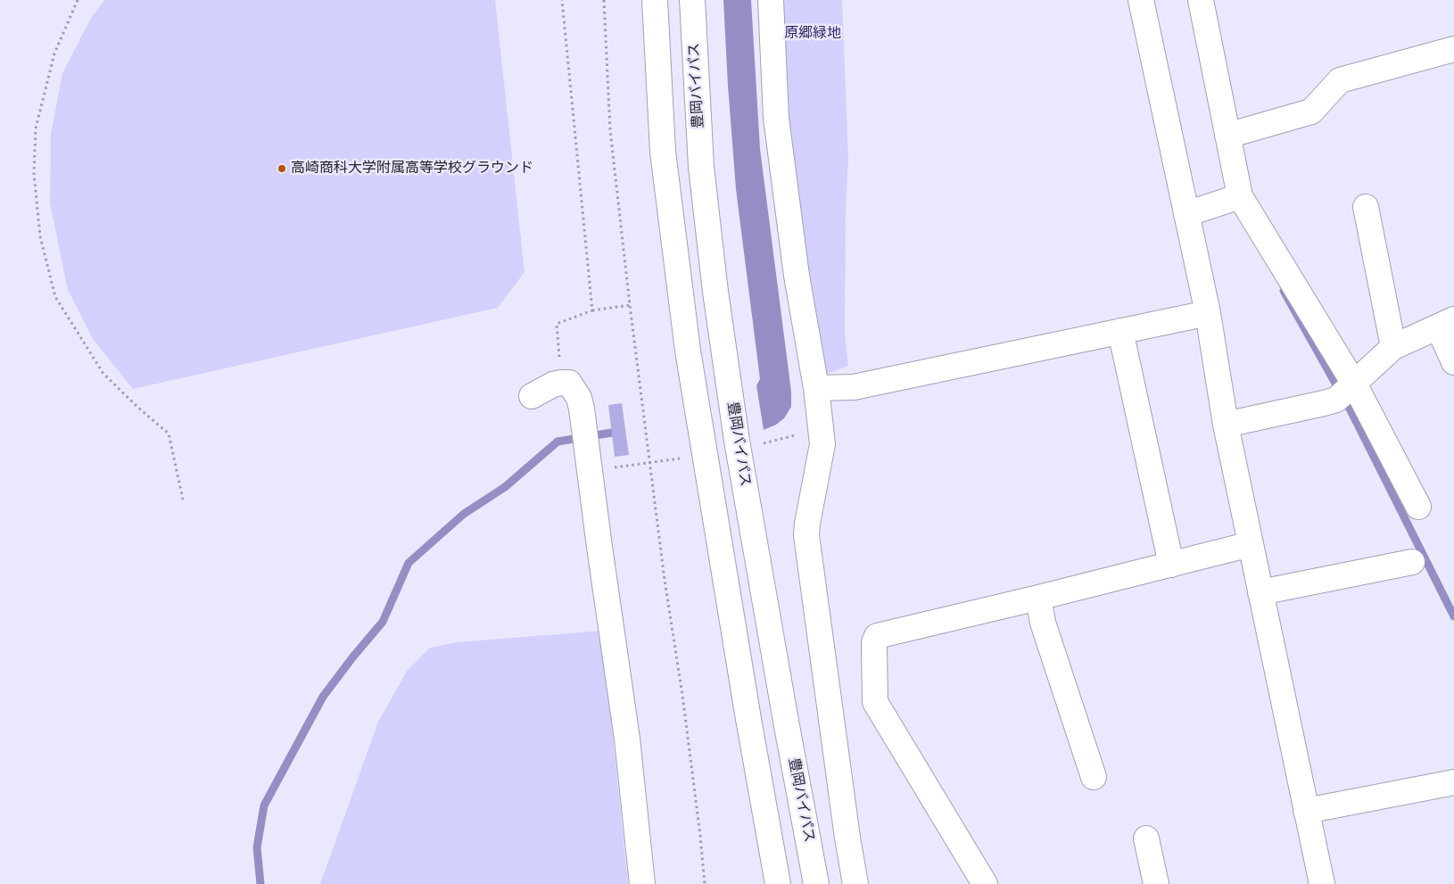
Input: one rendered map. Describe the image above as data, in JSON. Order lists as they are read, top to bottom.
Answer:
{
  "streets": {
    "main road": ["豊岡バイパス"]
  },
  "parks": ["原郷緑地"],
  "places": ["高崎商科大学附属高等学校グラウンド"]
}
